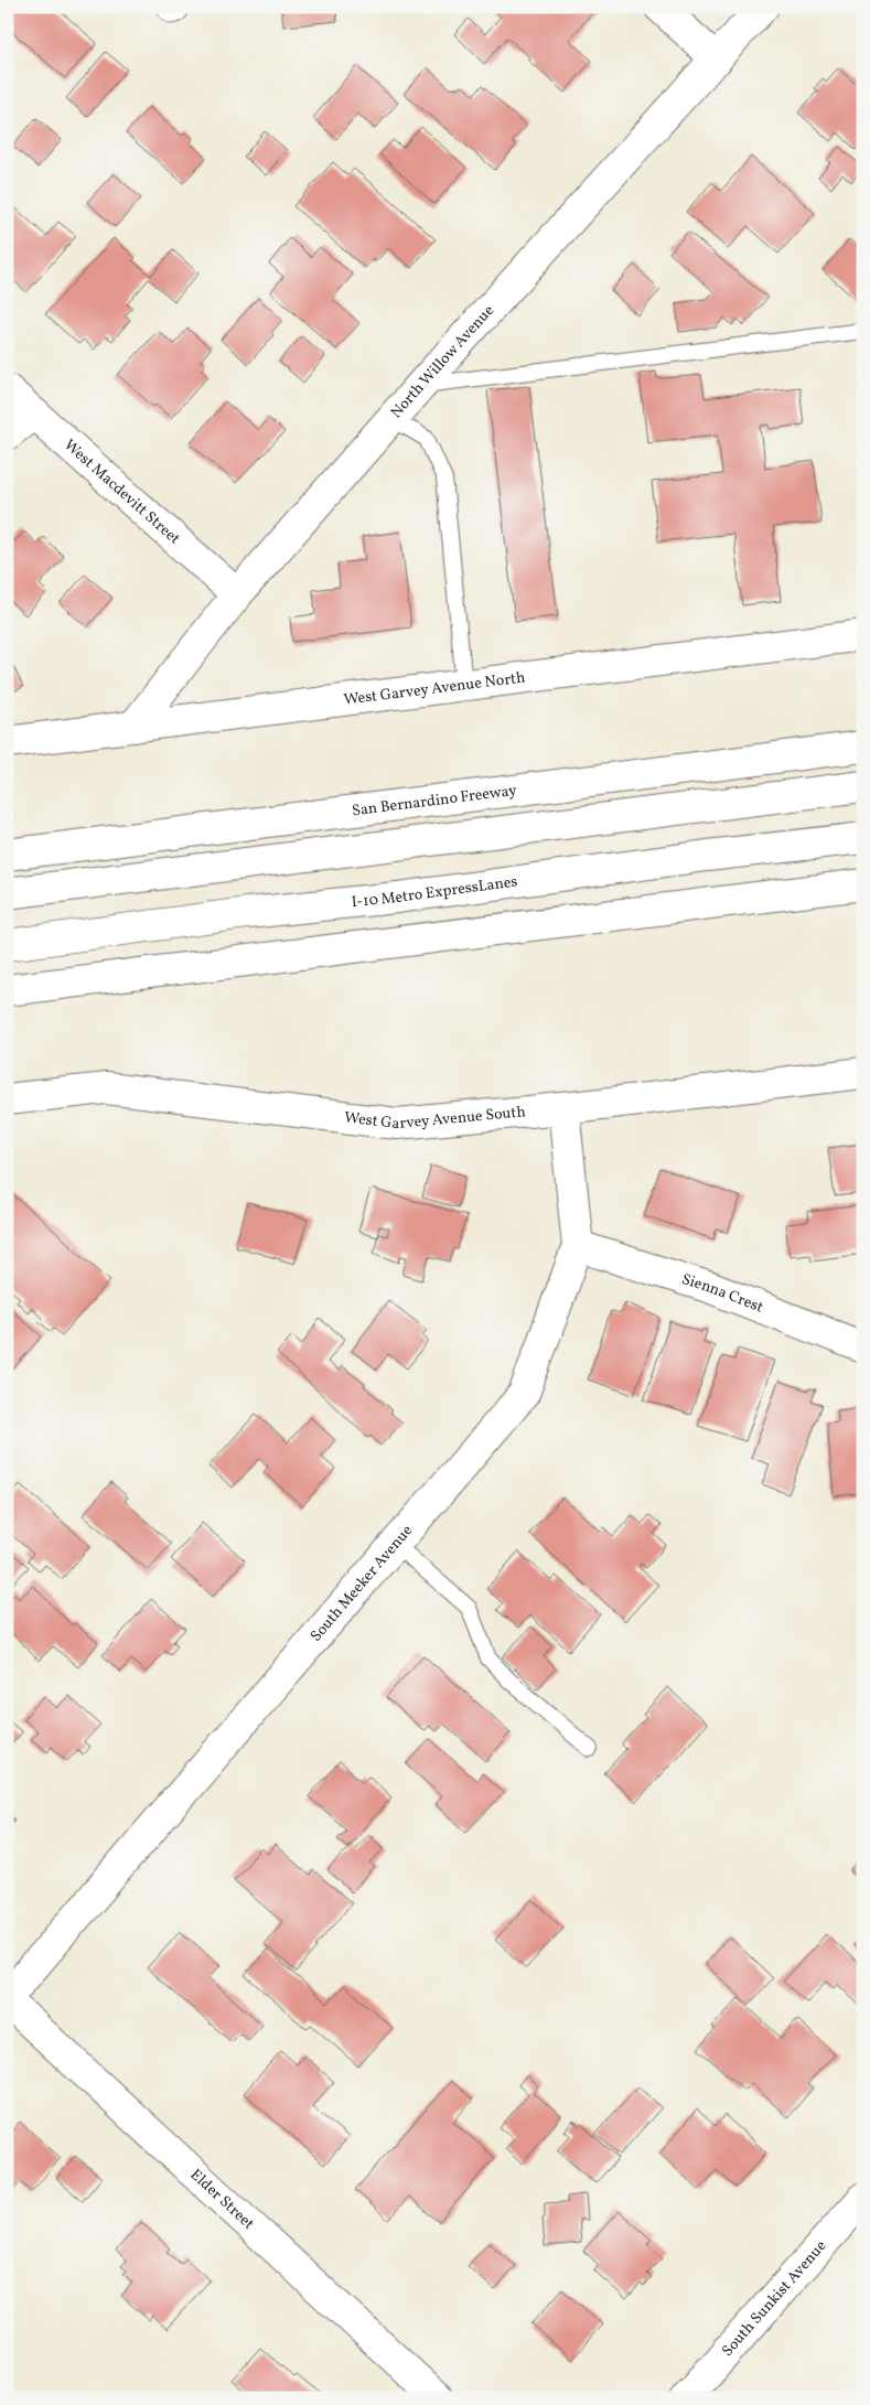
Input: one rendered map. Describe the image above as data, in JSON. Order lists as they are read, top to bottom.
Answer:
{
  "streets": {
    "main road": [
      "North Willow Avenue",
      "West Macdevitt Street",
      "West Garvey Avenue North",
      "San Bernardino Freeway",
      "I-10 Metro ExpressLanes",
      "West Garvey Avenue South",
      "Sienna Crest",
      "South Meeker Avenue",
      "Elder Street",
      "South Sunkist Avenue"
    ]
  },
  "crossings": [
    ["North Willow Avenue", "West Macdevitt Street"],
    ["North Willow Avenue", "West Garvey Avenue North"],
    ["West Garvey Avenue South", "South Meeker Avenue"],
    ["Sienna Crest", "South Meeker Avenue"],
    ["South Meeker Avenue", "Elder Street"]
  ]
}
